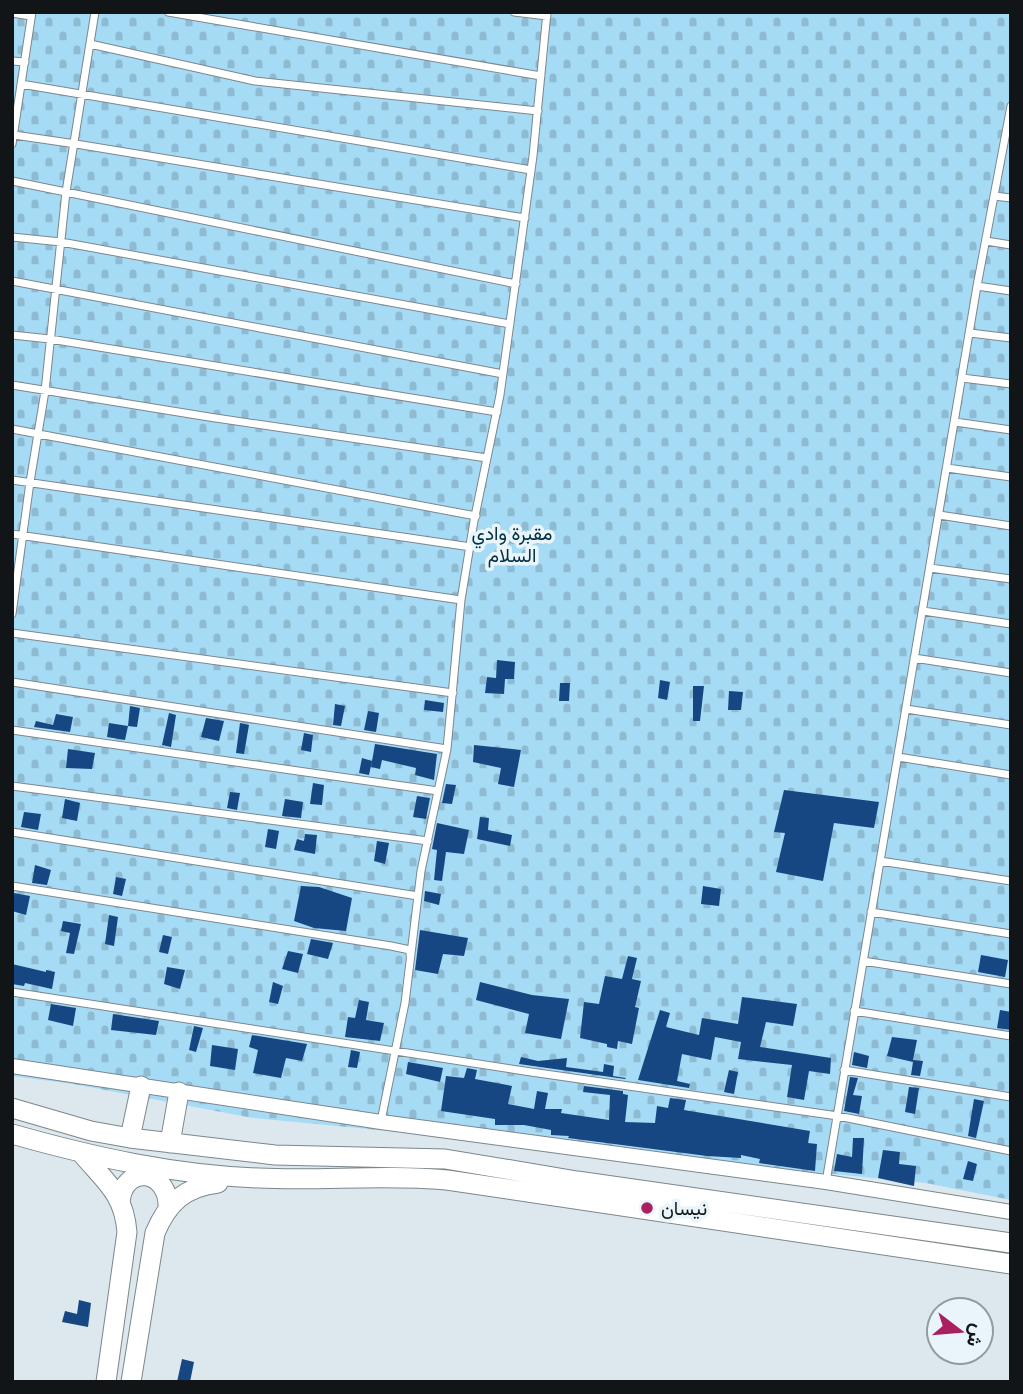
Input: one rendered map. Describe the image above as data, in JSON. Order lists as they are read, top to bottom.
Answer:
{
  "parks": ["مقبرة وادي السلام"],
  "places": ["نيسان"],
  "north": "right"
}
